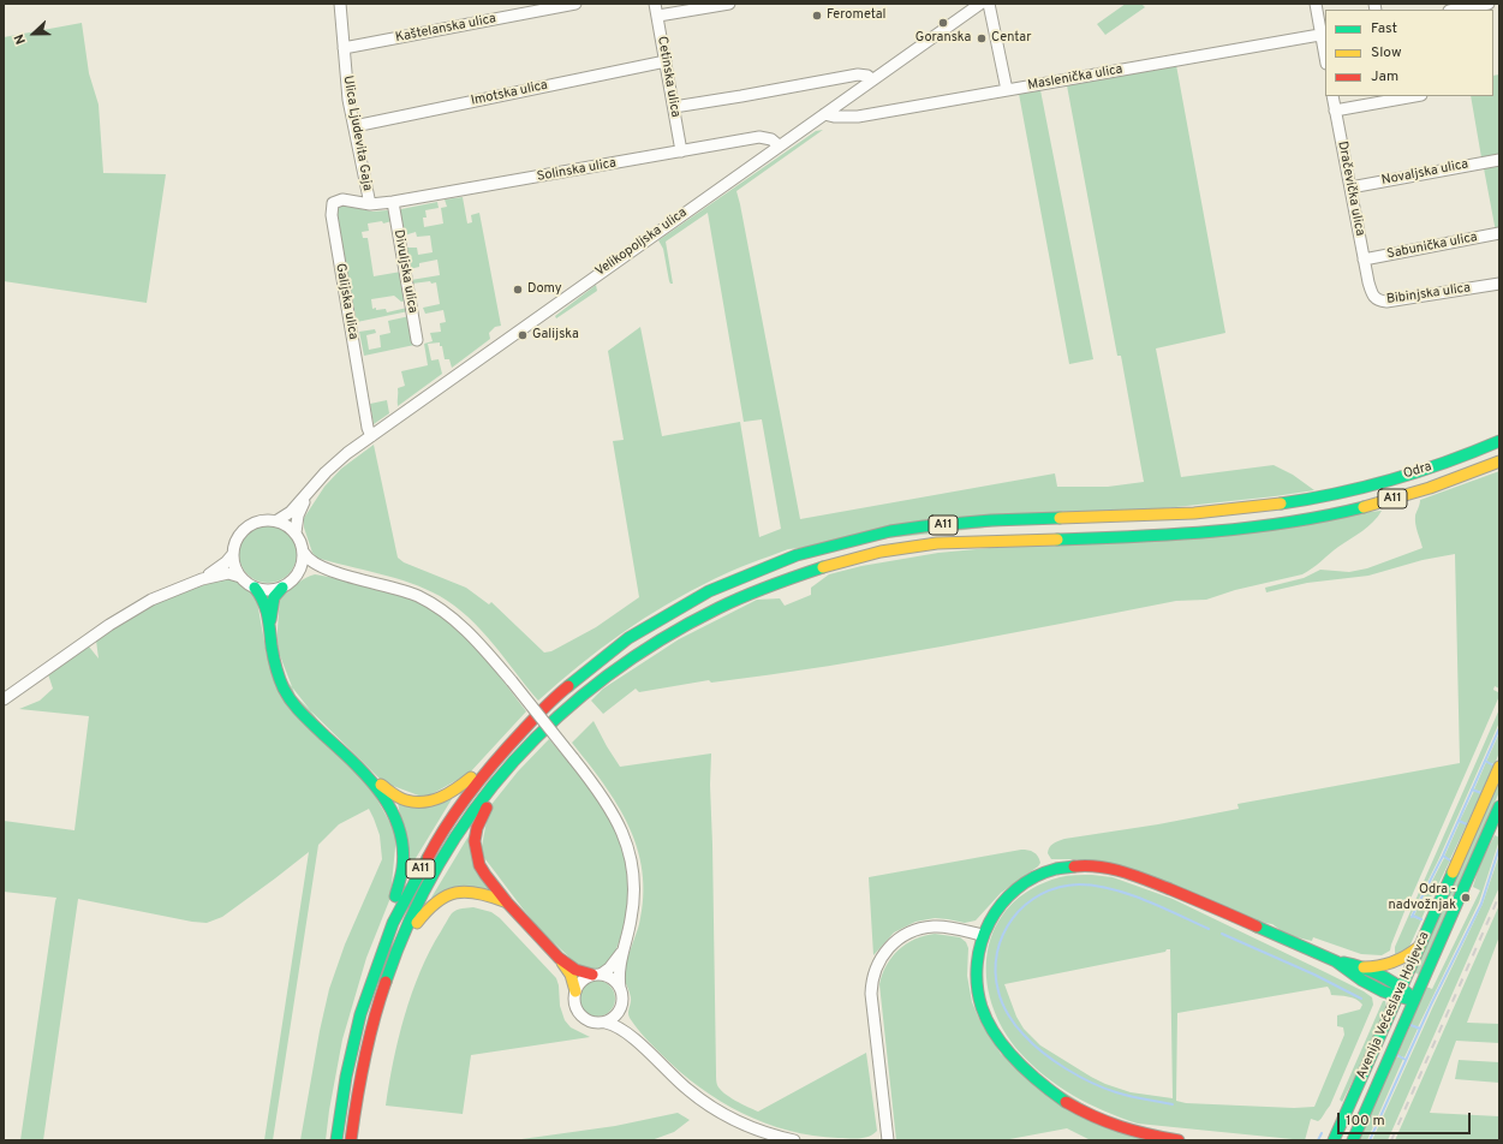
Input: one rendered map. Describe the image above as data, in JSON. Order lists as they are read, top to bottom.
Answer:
{
  "streets": {
    "main road": ["Odra", "A11", "Avenija Većeslava Holjevca"],
    "street": [
      "Kaštelanska ulica",
      "Cetinska ulica",
      "Maslenička ulica",
      "Imotska ulica",
      "Ulica Ljudevita Gaja",
      "Solinska ulica",
      "Novaljska ulica",
      "Dračevička ulica",
      "Velikopoljska ulica",
      "Sabunička ulica",
      "Divuljska ulica",
      "Bibinjska ulica",
      "Galijska ulica"
    ]
  },
  "crossings": [
    ["Kaštelanska ulica", "Ulica Ljudevita Gaja"],
    ["Cetinska ulica", "Imotska ulica"],
    ["Cetinska ulica", "Solinska ulica"],
    ["Maslenička ulica", "Velikopoljska ulica"],
    ["Imotska ulica", "Ulica Ljudevita Gaja"],
    ["Ulica Ljudevita Gaja", "Solinska ulica"],
    ["Ulica Ljudevita Gaja", "Galijska ulica"],
    ["Solinska ulica", "Velikopoljska ulica"],
    ["Solinska ulica", "Divuljska ulica"],
    ["Solinska ulica", "Galijska ulica"],
    ["Novaljska ulica", "Dračevička ulica"],
    ["Dračevička ulica", "Sabunička ulica"],
    ["Dračevička ulica", "Bibinjska ulica"],
    ["Velikopoljska ulica", "Galijska ulica"],
    ["Odra", "A11"]
  ],
  "places": [
    "Ferometal",
    "Goranska",
    "Centar",
    "Domy",
    "Galijska",
    "Odra - nadvožnjak"
  ],
  "legend": ["Fast", "Slow", "Jam"],
  "scale_bar": "100 m",
  "north": "left"
}
